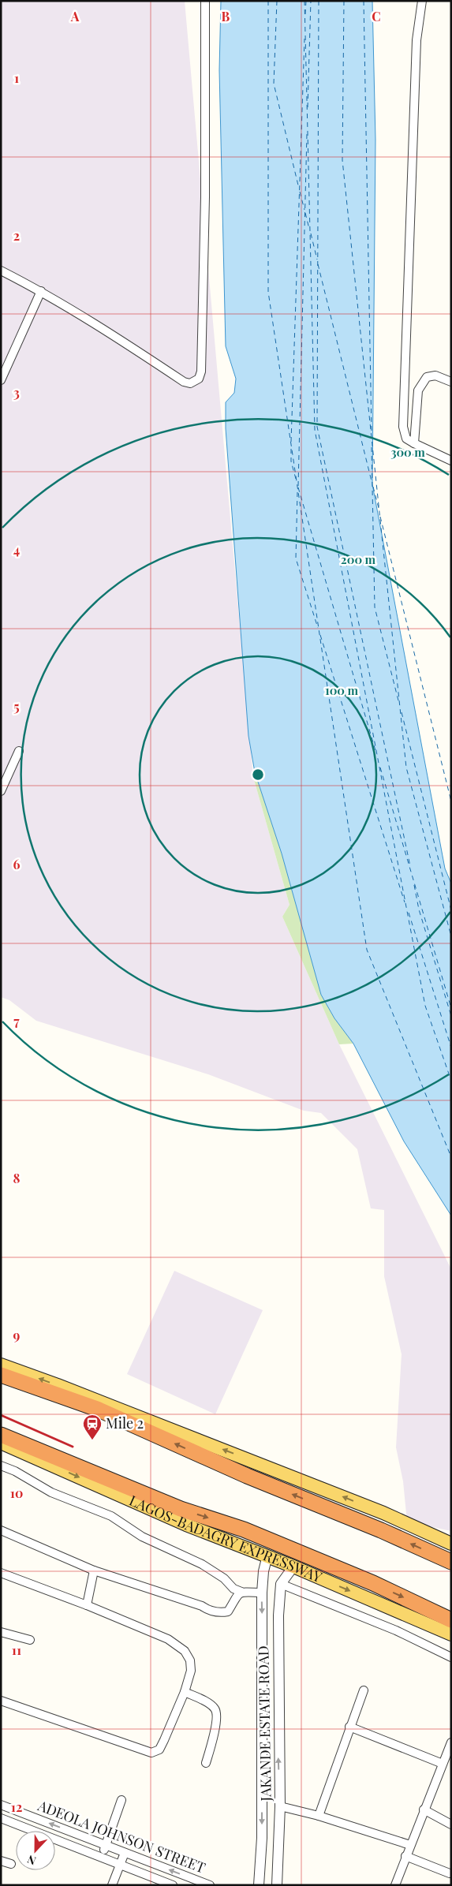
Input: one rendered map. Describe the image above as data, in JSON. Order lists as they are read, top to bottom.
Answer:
{
  "streets": {
    "highway": ["LAGOS-BADAGRY EXPRESSWAY"],
    "street": ["JAKANDE ESTATE ROAD", "ADEOLA JOHNSON STREET"]
  },
  "places": {
    "station": ["Mile 2"]
  },
  "north": "bottom",
  "grid": {
    "columns": ["A", "B", "C"],
    "rows": [
      "1",
      "2",
      "3",
      "4",
      "5",
      "6",
      "7",
      "8",
      "9",
      "10",
      "11",
      "12"
    ]
  },
  "rings": ["300 m", "200 m", "100 m"]
}
